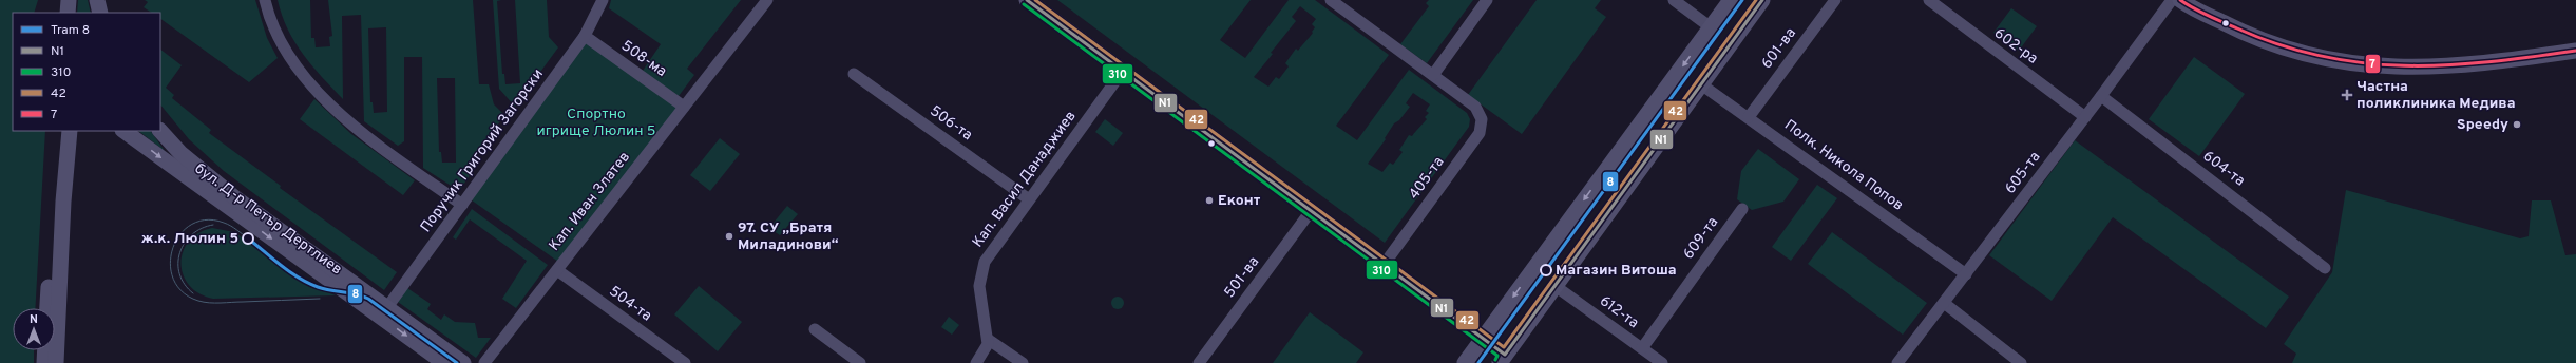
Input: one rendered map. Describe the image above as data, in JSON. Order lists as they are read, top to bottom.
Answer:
{
  "streets": {
    "main road": ["бул. Д-р Петър Дертлиев"],
    "street": [
      "602-ра",
      "601-ва",
      "508-ма",
      "506-та",
      "Поручик Григорий Загорски",
      "Полк. Никола Попов",
      "604-та",
      "605-та",
      "405-та",
      "Кап. Васил Данаджиев",
      "Кап. Иван Златев",
      "609-та",
      "501-ва",
      "504-та",
      "612-та"
    ]
  },
  "crossings": [
    ["602-ра", "605-та"],
    ["601-ва", "Полк. Никола Попов"],
    ["508-ма", "Поручик Григорий Загорски"],
    ["508-ма", "Кап. Иван Златев"],
    ["506-та", "Кап. Васил Данаджиев"],
    ["Поручик Григорий Загорски", "бул. Д-р Петър Дертлиев"],
    ["Полк. Никола Попов", "605-та"],
    ["604-та", "605-та"],
    ["Кап. Иван Златев", "504-та"],
    ["609-та", "612-та"]
  ],
  "parks": ["Спортно игрище Люлин 5"],
  "places": {
    "health": ["Частна поликлиника Медива"],
    "other": [
      "Speedy",
      "Еконт",
      "97. СУ „Братя Миладинови“",
      "ж.к. Люлин 5",
      "Магазин Витоша"
    ]
  },
  "lines": [
    "tram line 8",
    "transit line N1",
    "transit line 42",
    "transit line 7",
    "transit line 310"
  ],
  "legend": [
    "Tram 8",
    "N1",
    "310",
    "42",
    "7"
  ],
  "north": "top"
}
